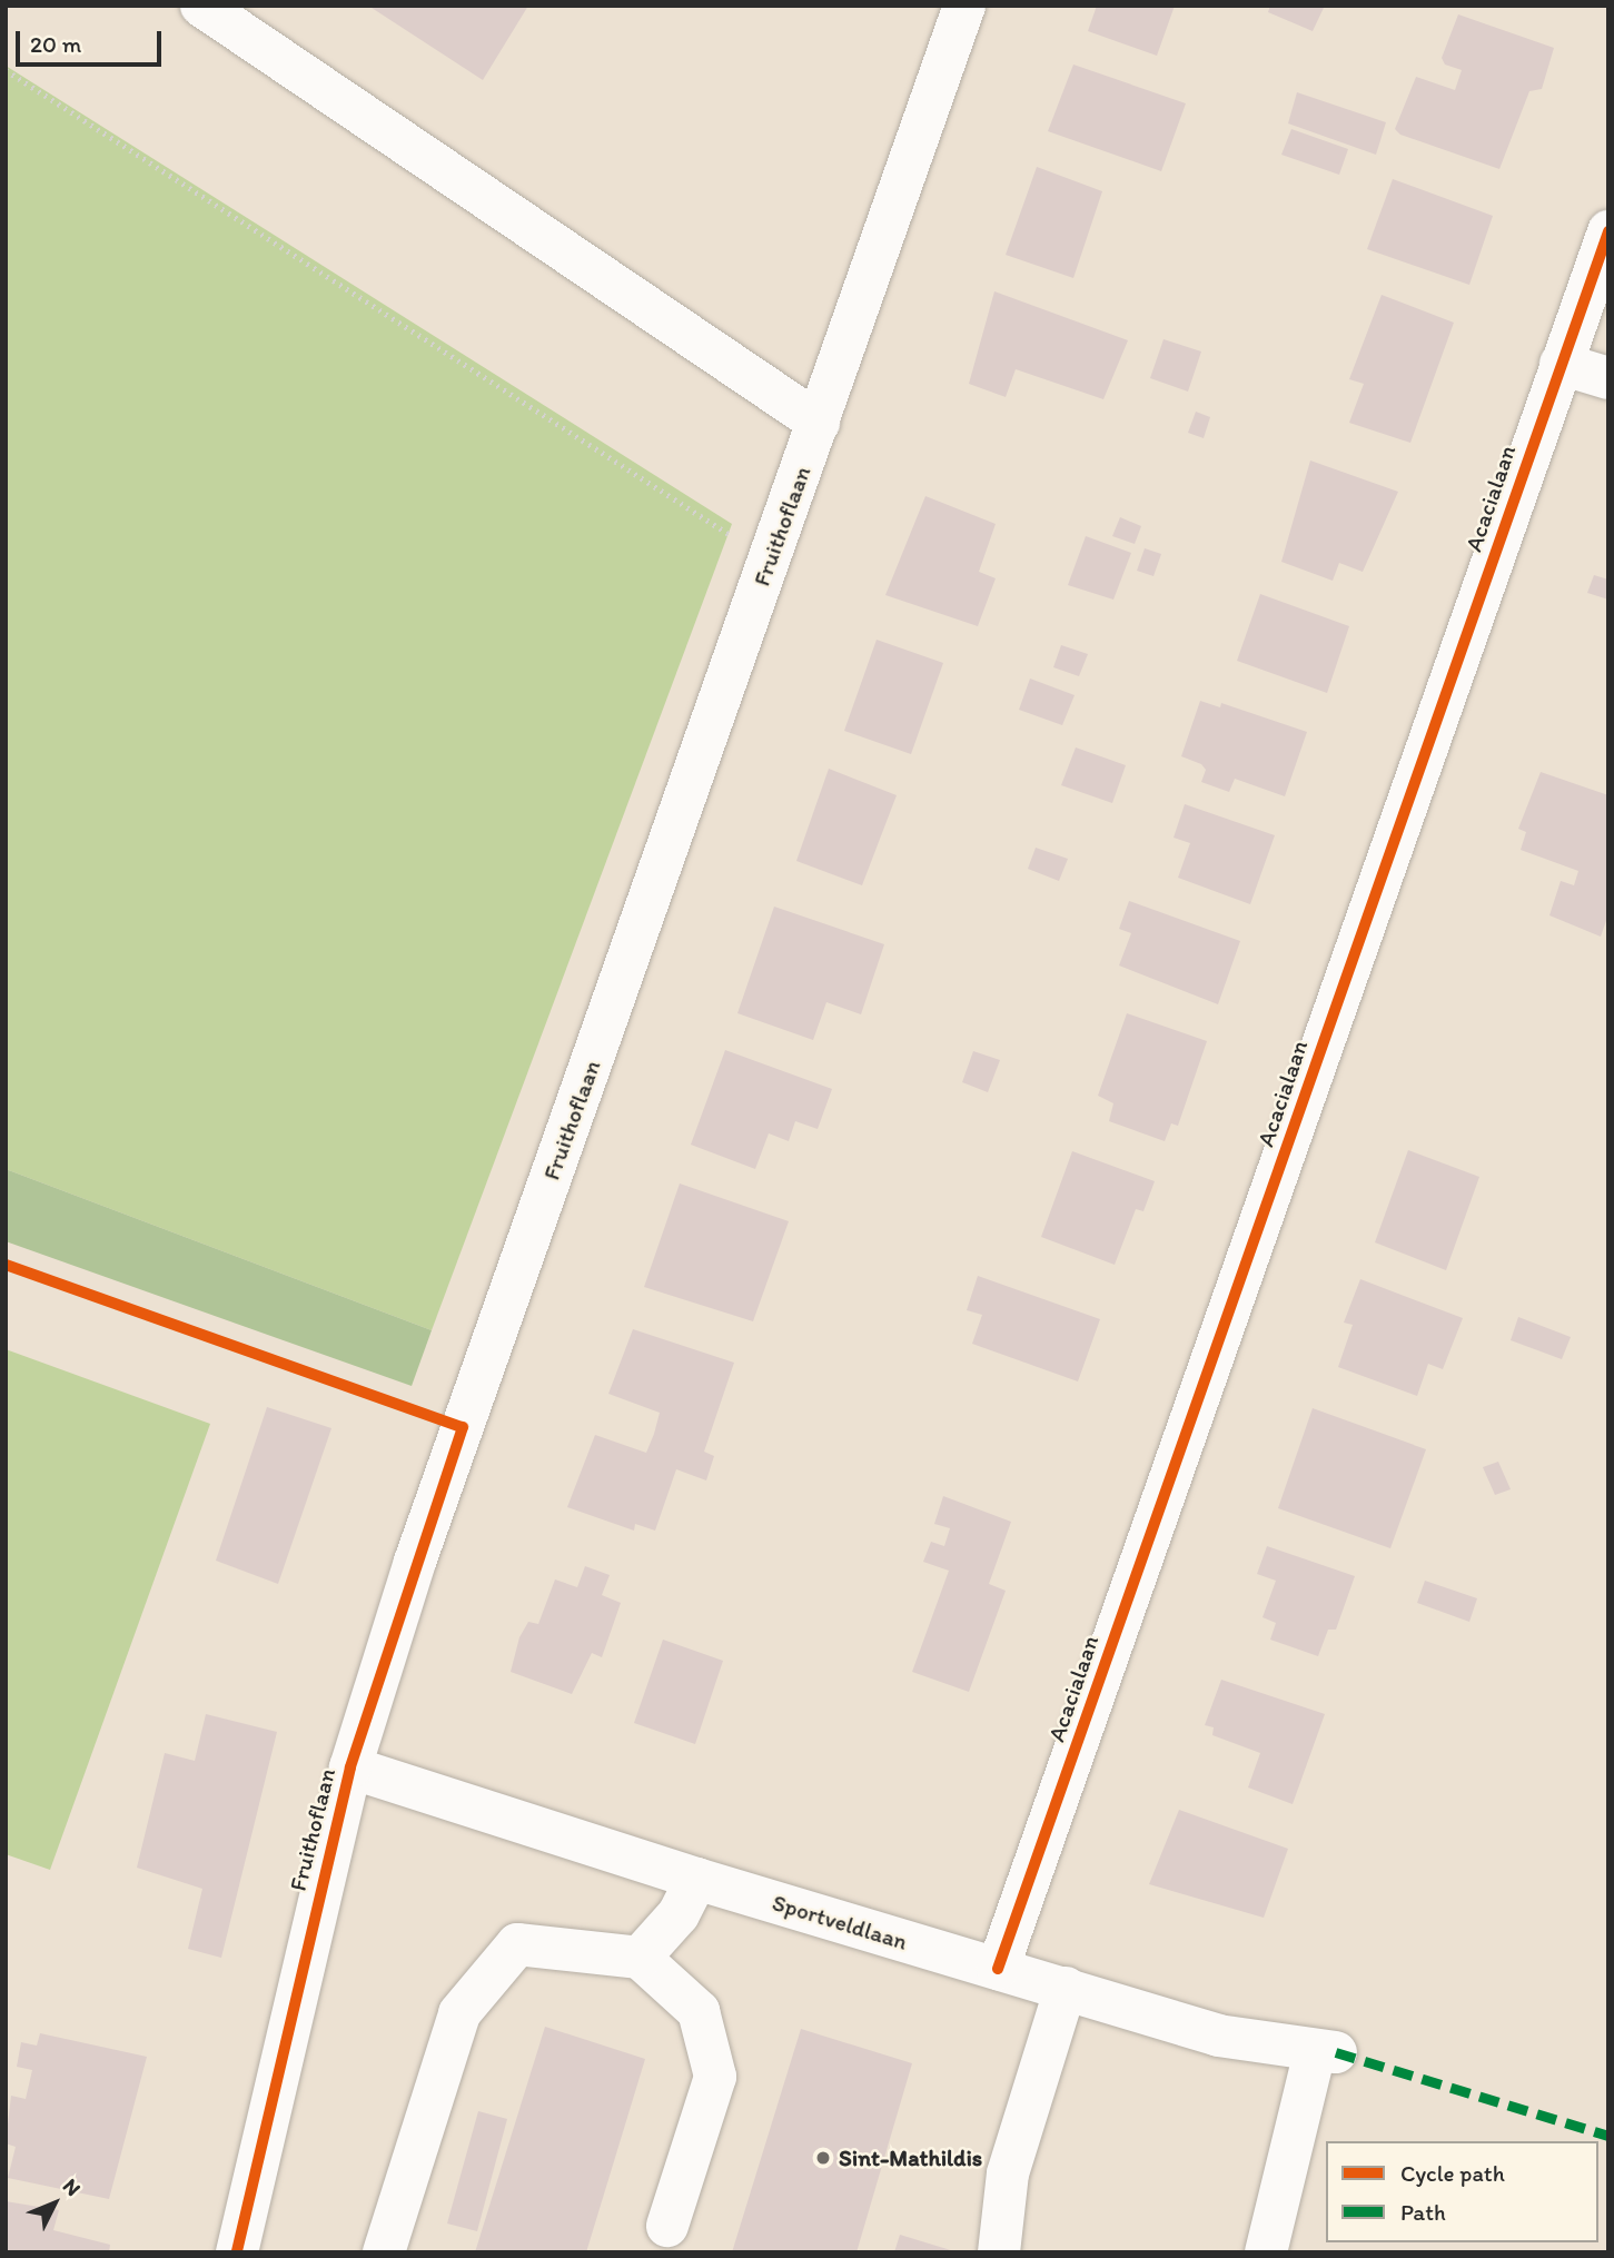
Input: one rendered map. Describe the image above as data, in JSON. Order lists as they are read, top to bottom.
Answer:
{
  "streets": {
    "street": ["Acacialaan", "Fruithoflaan", "Sportveldlaan"]
  },
  "crossings": [
    ["Acacialaan", "Sportveldlaan"],
    ["Fruithoflaan", "Sportveldlaan"]
  ],
  "places": ["Sint-Mathildis"],
  "legend": ["Cycle path", "Path"],
  "scale_bar": "20 m",
  "north": "top right"
}
